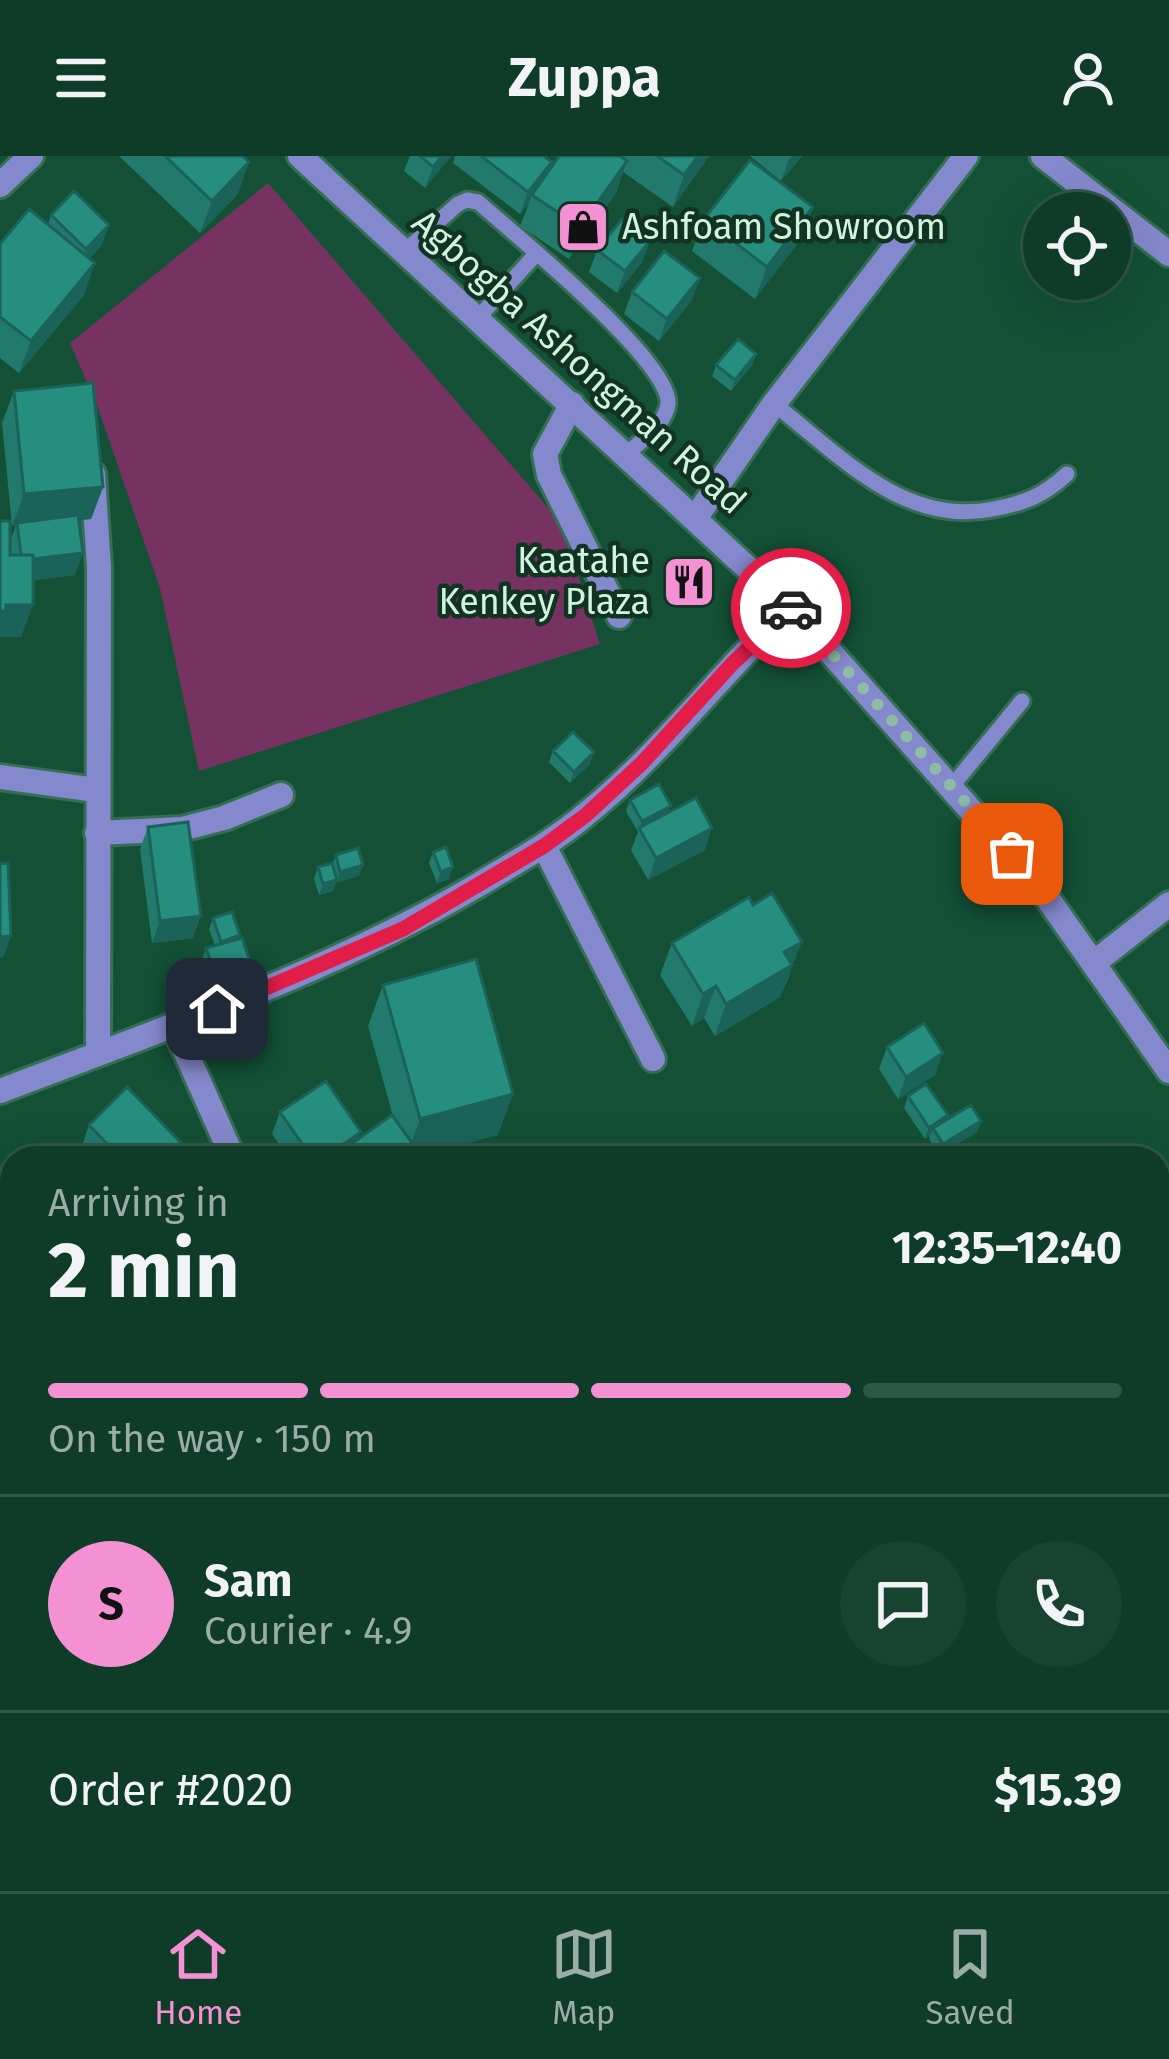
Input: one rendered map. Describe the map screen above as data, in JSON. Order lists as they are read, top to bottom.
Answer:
{
  "streets": {
    "street": ["Agbogba Ashongman Road"]
  },
  "places": {
    "shop": ["Ashfoam Showroom"],
    "restaurant": ["Kaatahe Kenkey Plaza"]
  },
  "page": {
    "header": "Zuppa",
    "heading": ["2 min", "Arriving in", "12:35–12:40"],
    "panel": [
      "Sam",
      "Courier · 4.9",
      "Order #2020",
      "$15.39"
    ],
    "bar": "On the way · 150 m",
    "round": "S",
    "tabs": ["Home", "Map", "Saved"]
  }
}
